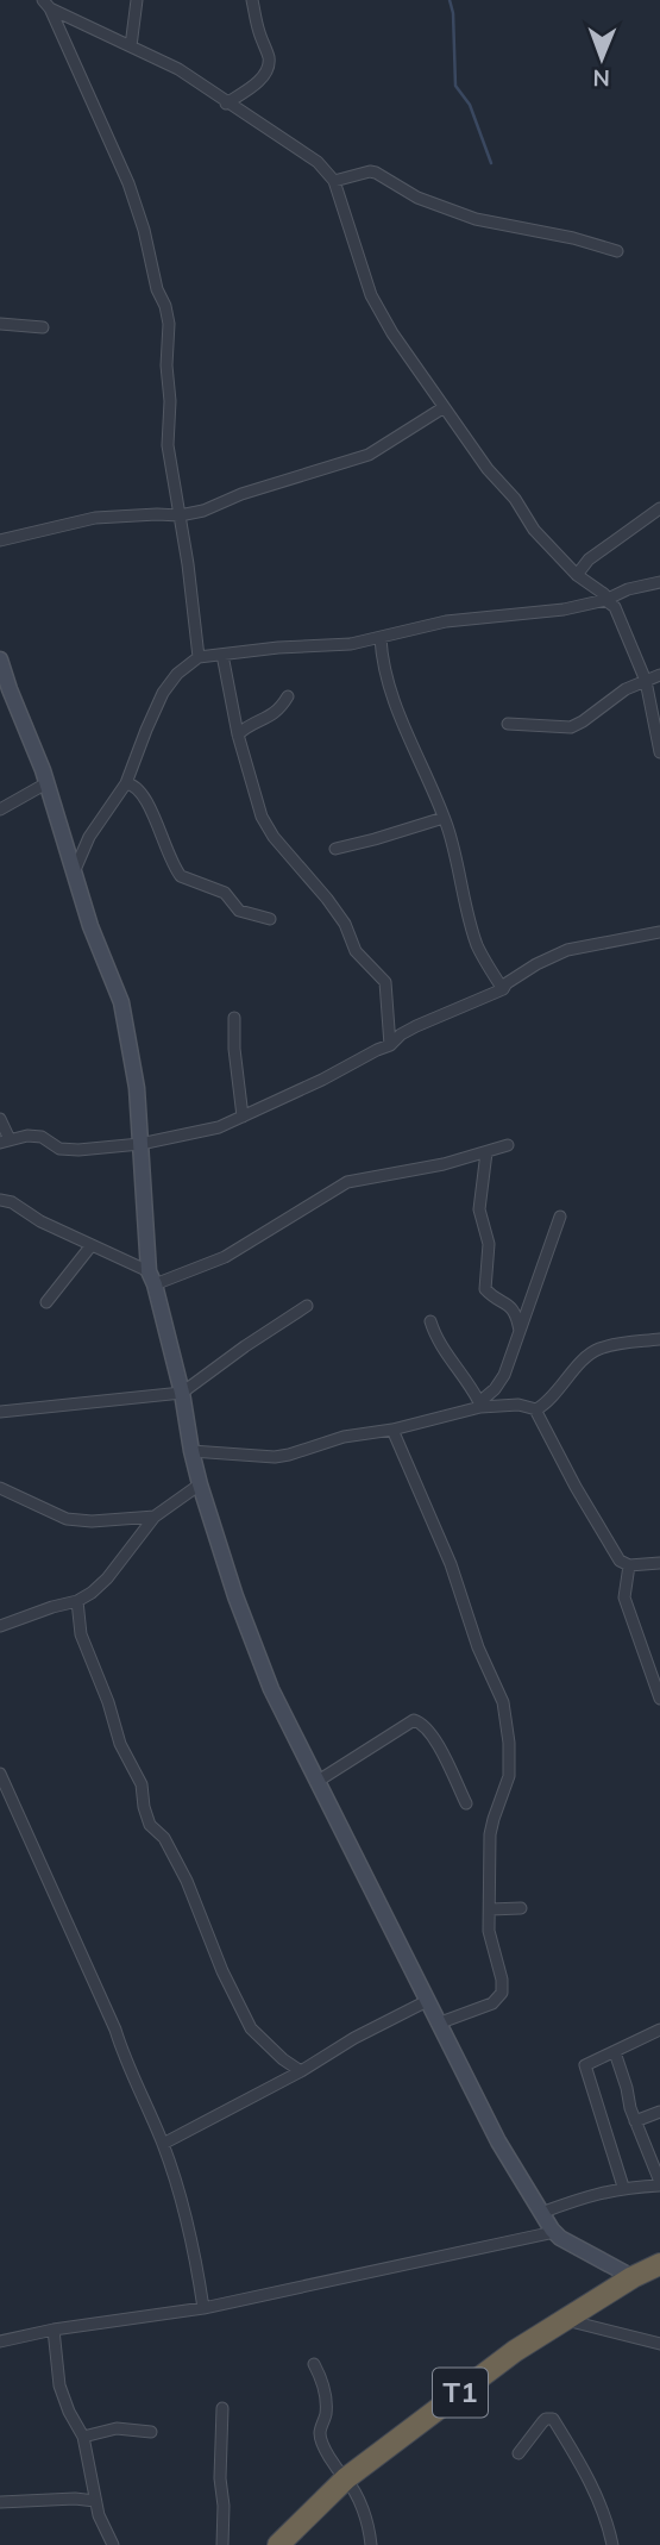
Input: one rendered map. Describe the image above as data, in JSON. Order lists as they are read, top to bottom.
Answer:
{
  "streets": {
    "highway": ["T1"]
  },
  "north": "bottom"
}
